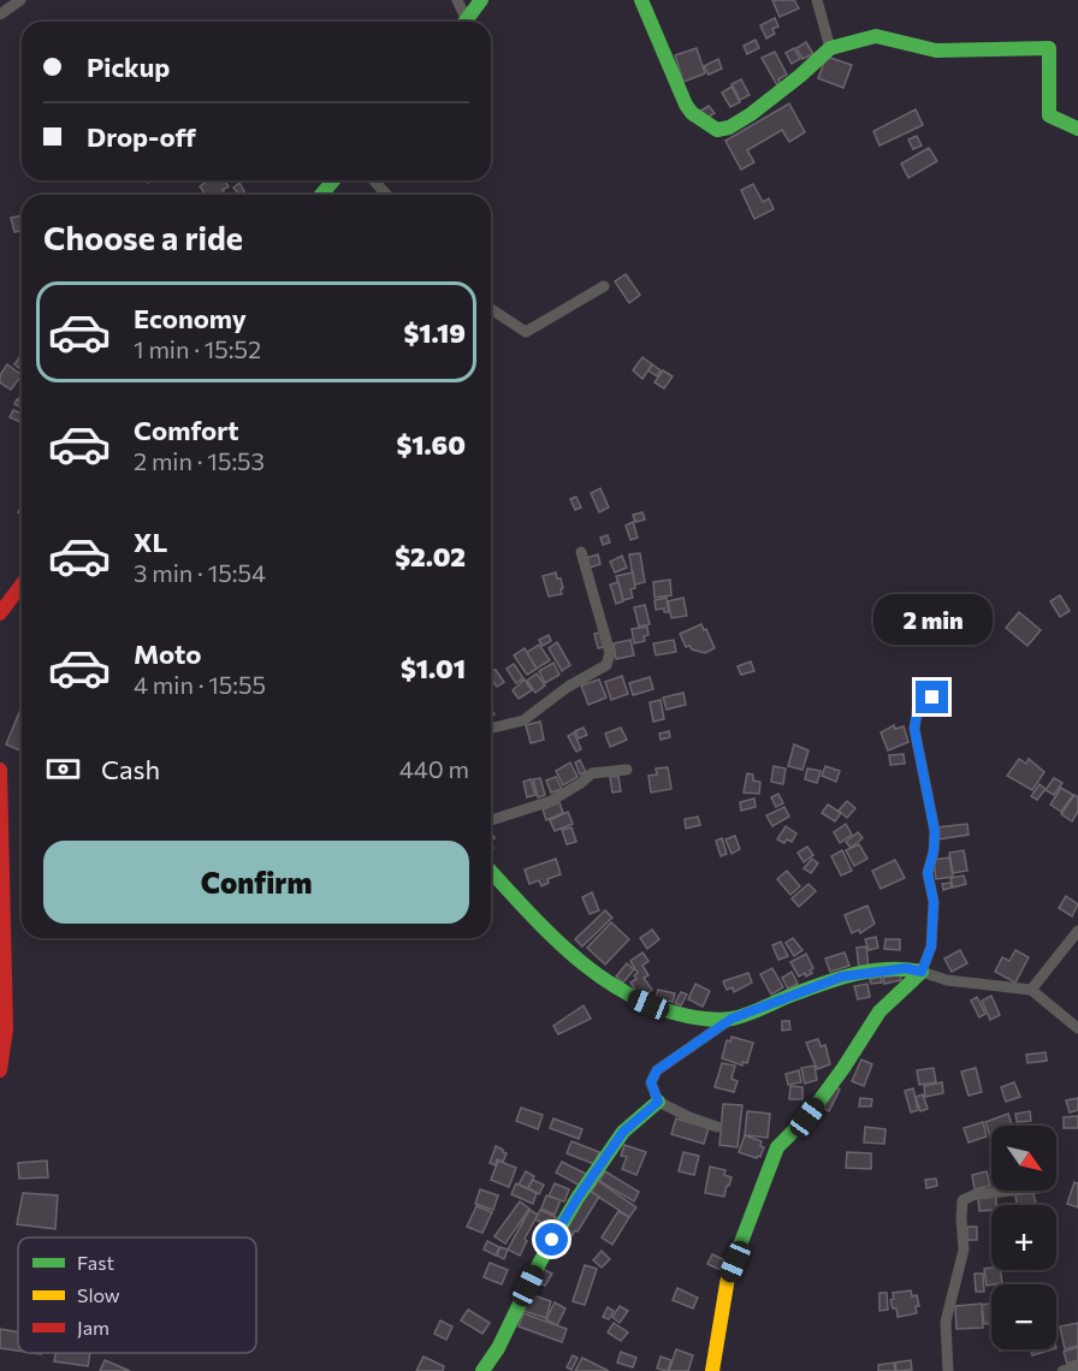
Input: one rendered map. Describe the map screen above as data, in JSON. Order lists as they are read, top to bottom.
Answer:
{
  "legend": ["Fast", "Slow", "Jam"],
  "north": "bottom right",
  "page": {
    "banner": ["Pickup", "Drop-off"],
    "heading": "Choose a ride",
    "list": [
      {
        "name": "Economy",
        "note": "1 min · 15:52",
        "value": "$1.19"
      },
      {
        "name": "Comfort",
        "note": "2 min · 15:53",
        "value": "$1.60"
      },
      {
        "name": "XL",
        "note": "3 min · 15:54",
        "value": "$2.02"
      },
      {
        "name": "Moto",
        "note": "4 min · 15:55",
        "value": "$1.01"
      }
    ],
    "bubble": "2 min",
    "pay": ["Cash", "440 m"],
    "buttons": "Confirm",
    "map_buttons": ["+", "−"]
  }
}
